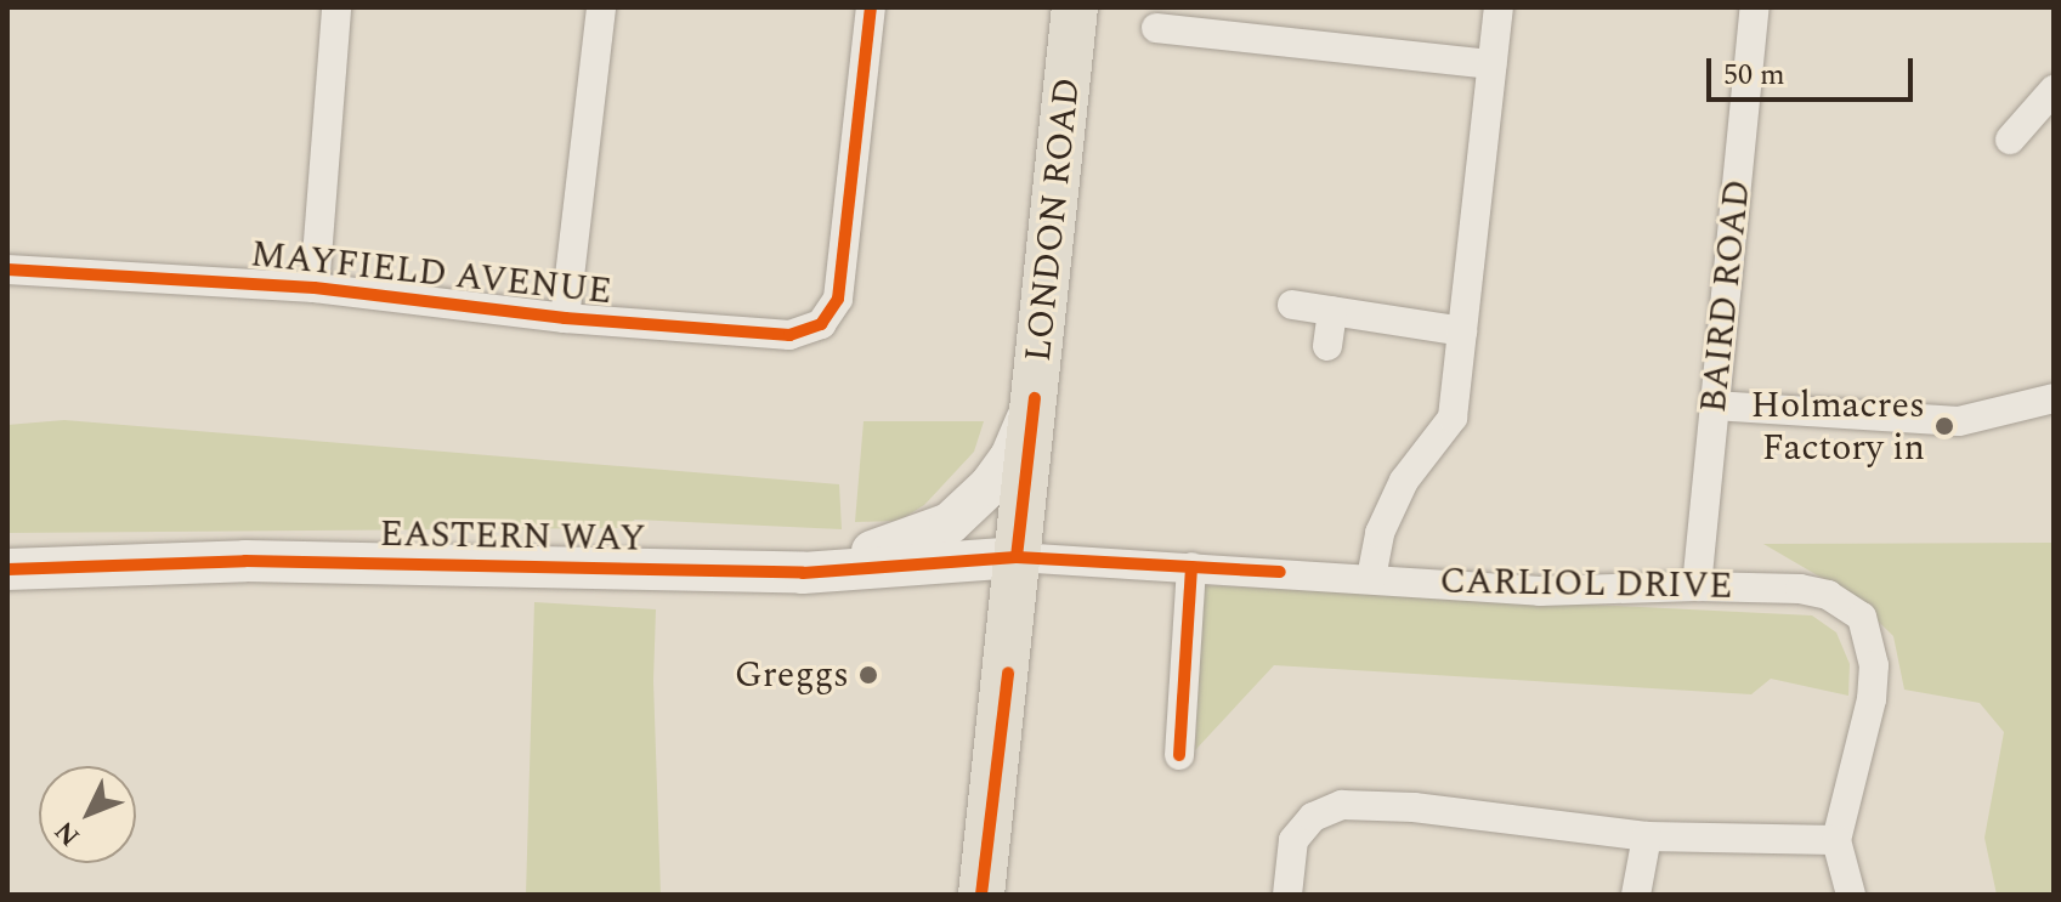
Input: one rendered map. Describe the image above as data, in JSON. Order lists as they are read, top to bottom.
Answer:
{
  "streets": {
    "main road": ["LONDON ROAD"],
    "street": [
      "MAYFIELD AVENUE",
      "BAIRD ROAD",
      "EASTERN WAY",
      "CARLIOL DRIVE"
    ]
  },
  "crossings": [
    ["LONDON ROAD", "EASTERN WAY"],
    ["LONDON ROAD", "CARLIOL DRIVE"],
    ["BAIRD ROAD", "CARLIOL DRIVE"],
    ["EASTERN WAY", "CARLIOL DRIVE"]
  ],
  "places": ["Holmacres Factory in", "Greggs"],
  "scale_bar": "50 m",
  "north": "bottom left"
}
